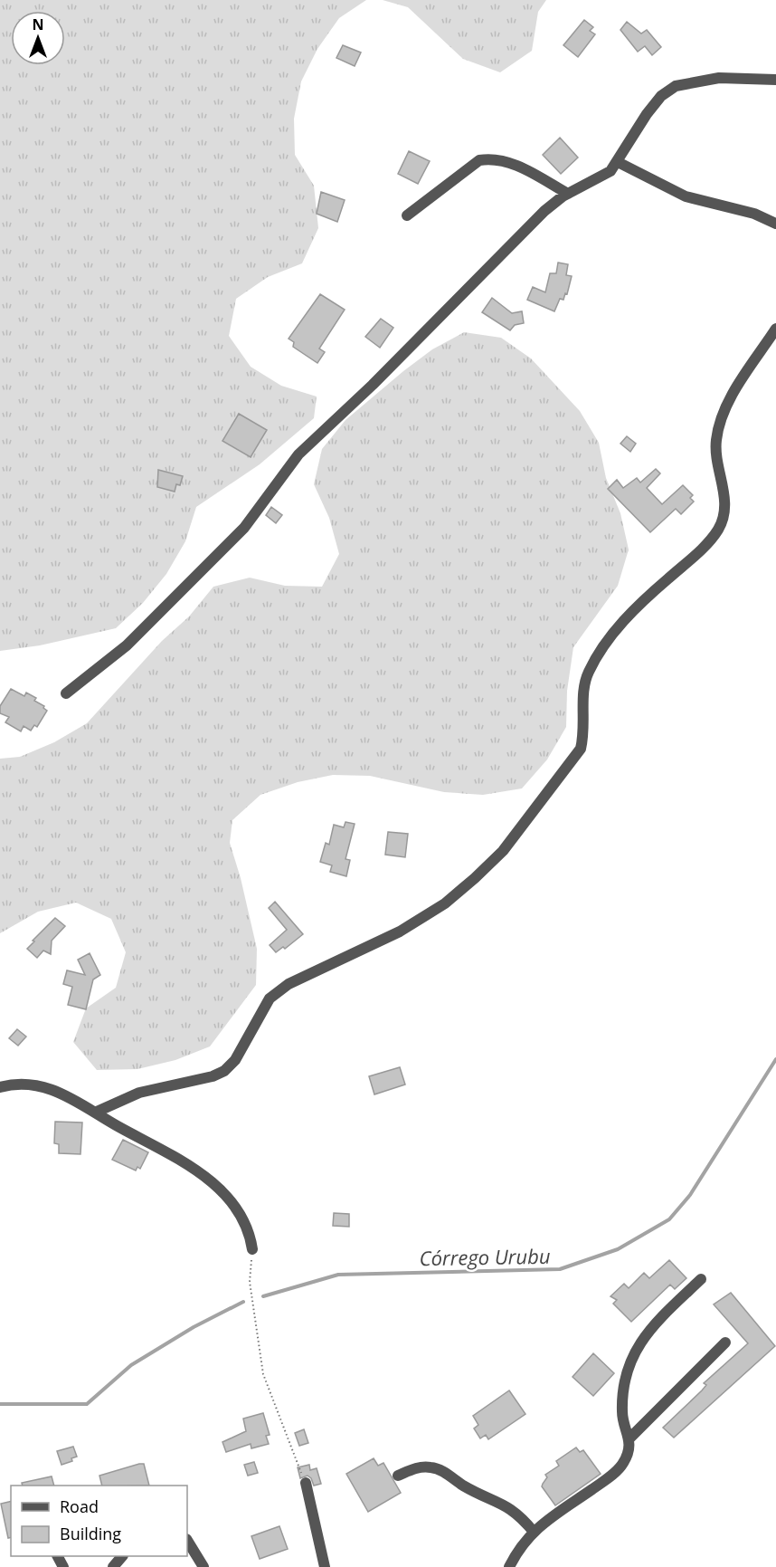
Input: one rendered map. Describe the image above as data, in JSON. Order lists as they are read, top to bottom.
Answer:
{
  "water": ["Córrego Urubu"],
  "legend": ["Road", "Building"],
  "north": "top"
}
